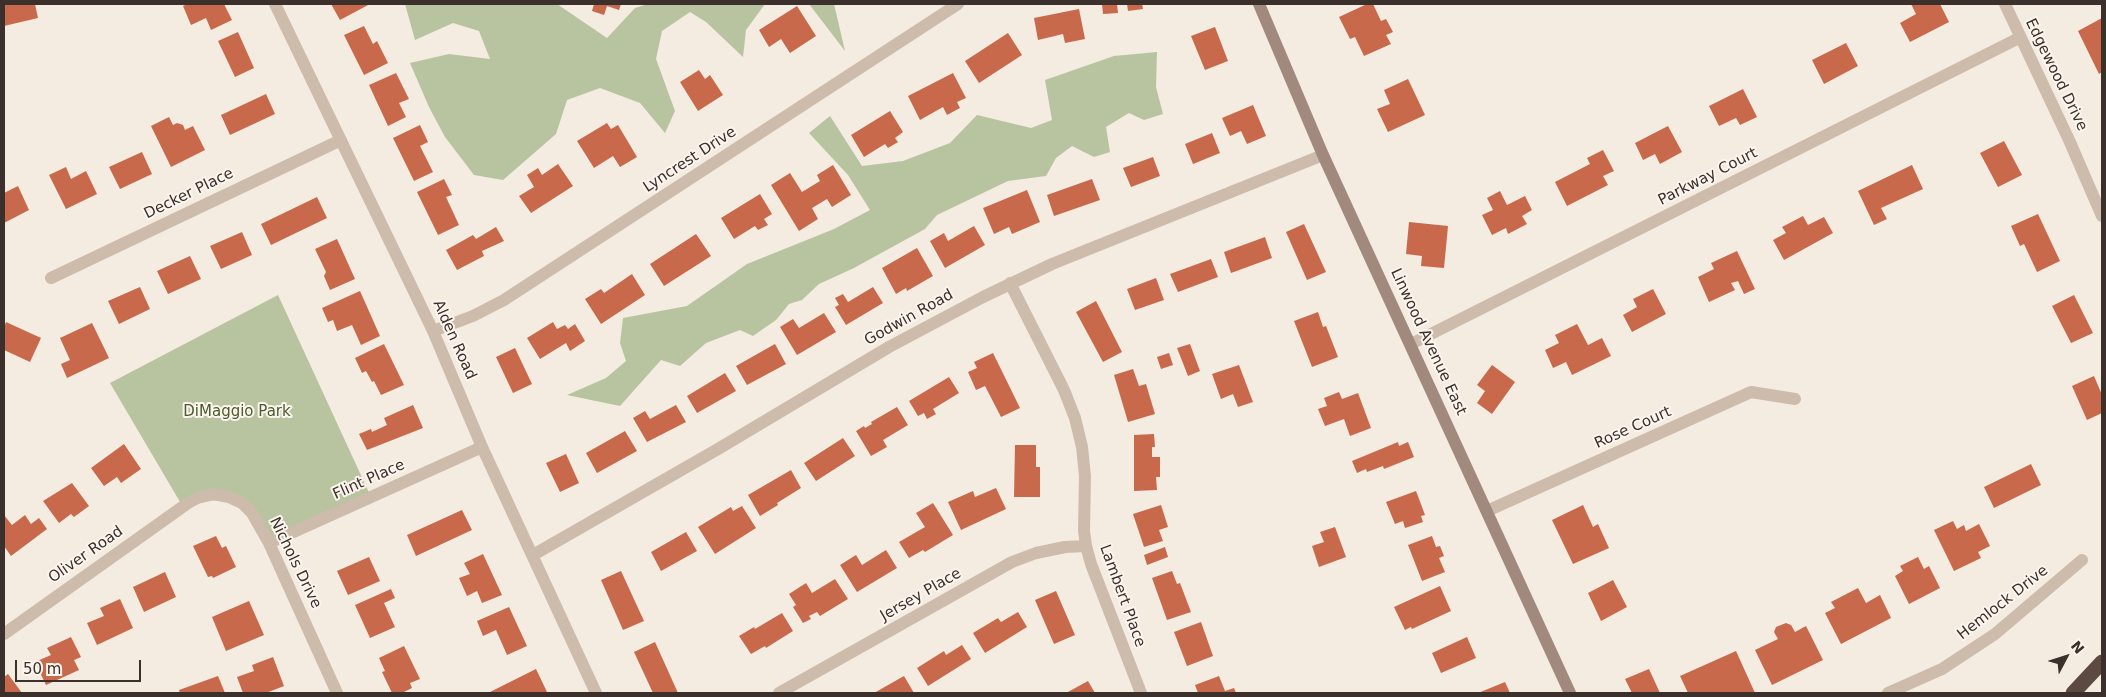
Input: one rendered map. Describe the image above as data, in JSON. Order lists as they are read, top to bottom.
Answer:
{
  "streets": {
    "main road": ["Linwood Avenue East"],
    "street": [
      "Edgewood Drive",
      "Lyncrest Drive",
      "Parkway Court",
      "Decker Place",
      "Godwin Road",
      "Alden Road",
      "Rose Court",
      "Flint Place",
      "Oliver Road",
      "Nichols Drive",
      "Jersey Place",
      "Lambert Place",
      "Hemlock Drive"
    ]
  },
  "crossings": [
    ["Edgewood Drive", "Parkway Court"],
    ["Lyncrest Drive", "Alden Road"],
    ["Parkway Court", "Linwood Avenue East"],
    ["Decker Place", "Alden Road"],
    ["Godwin Road", "Alden Road"],
    ["Godwin Road", "Linwood Avenue East"],
    ["Godwin Road", "Lambert Place"],
    ["Alden Road", "Flint Place"],
    ["Linwood Avenue East", "Rose Court"],
    ["Flint Place", "Nichols Drive"],
    ["Oliver Road", "Nichols Drive"],
    ["Jersey Place", "Lambert Place"]
  ],
  "parks": ["DiMaggio Park"],
  "scale_bar": "50 m",
  "north": "top right"
}
